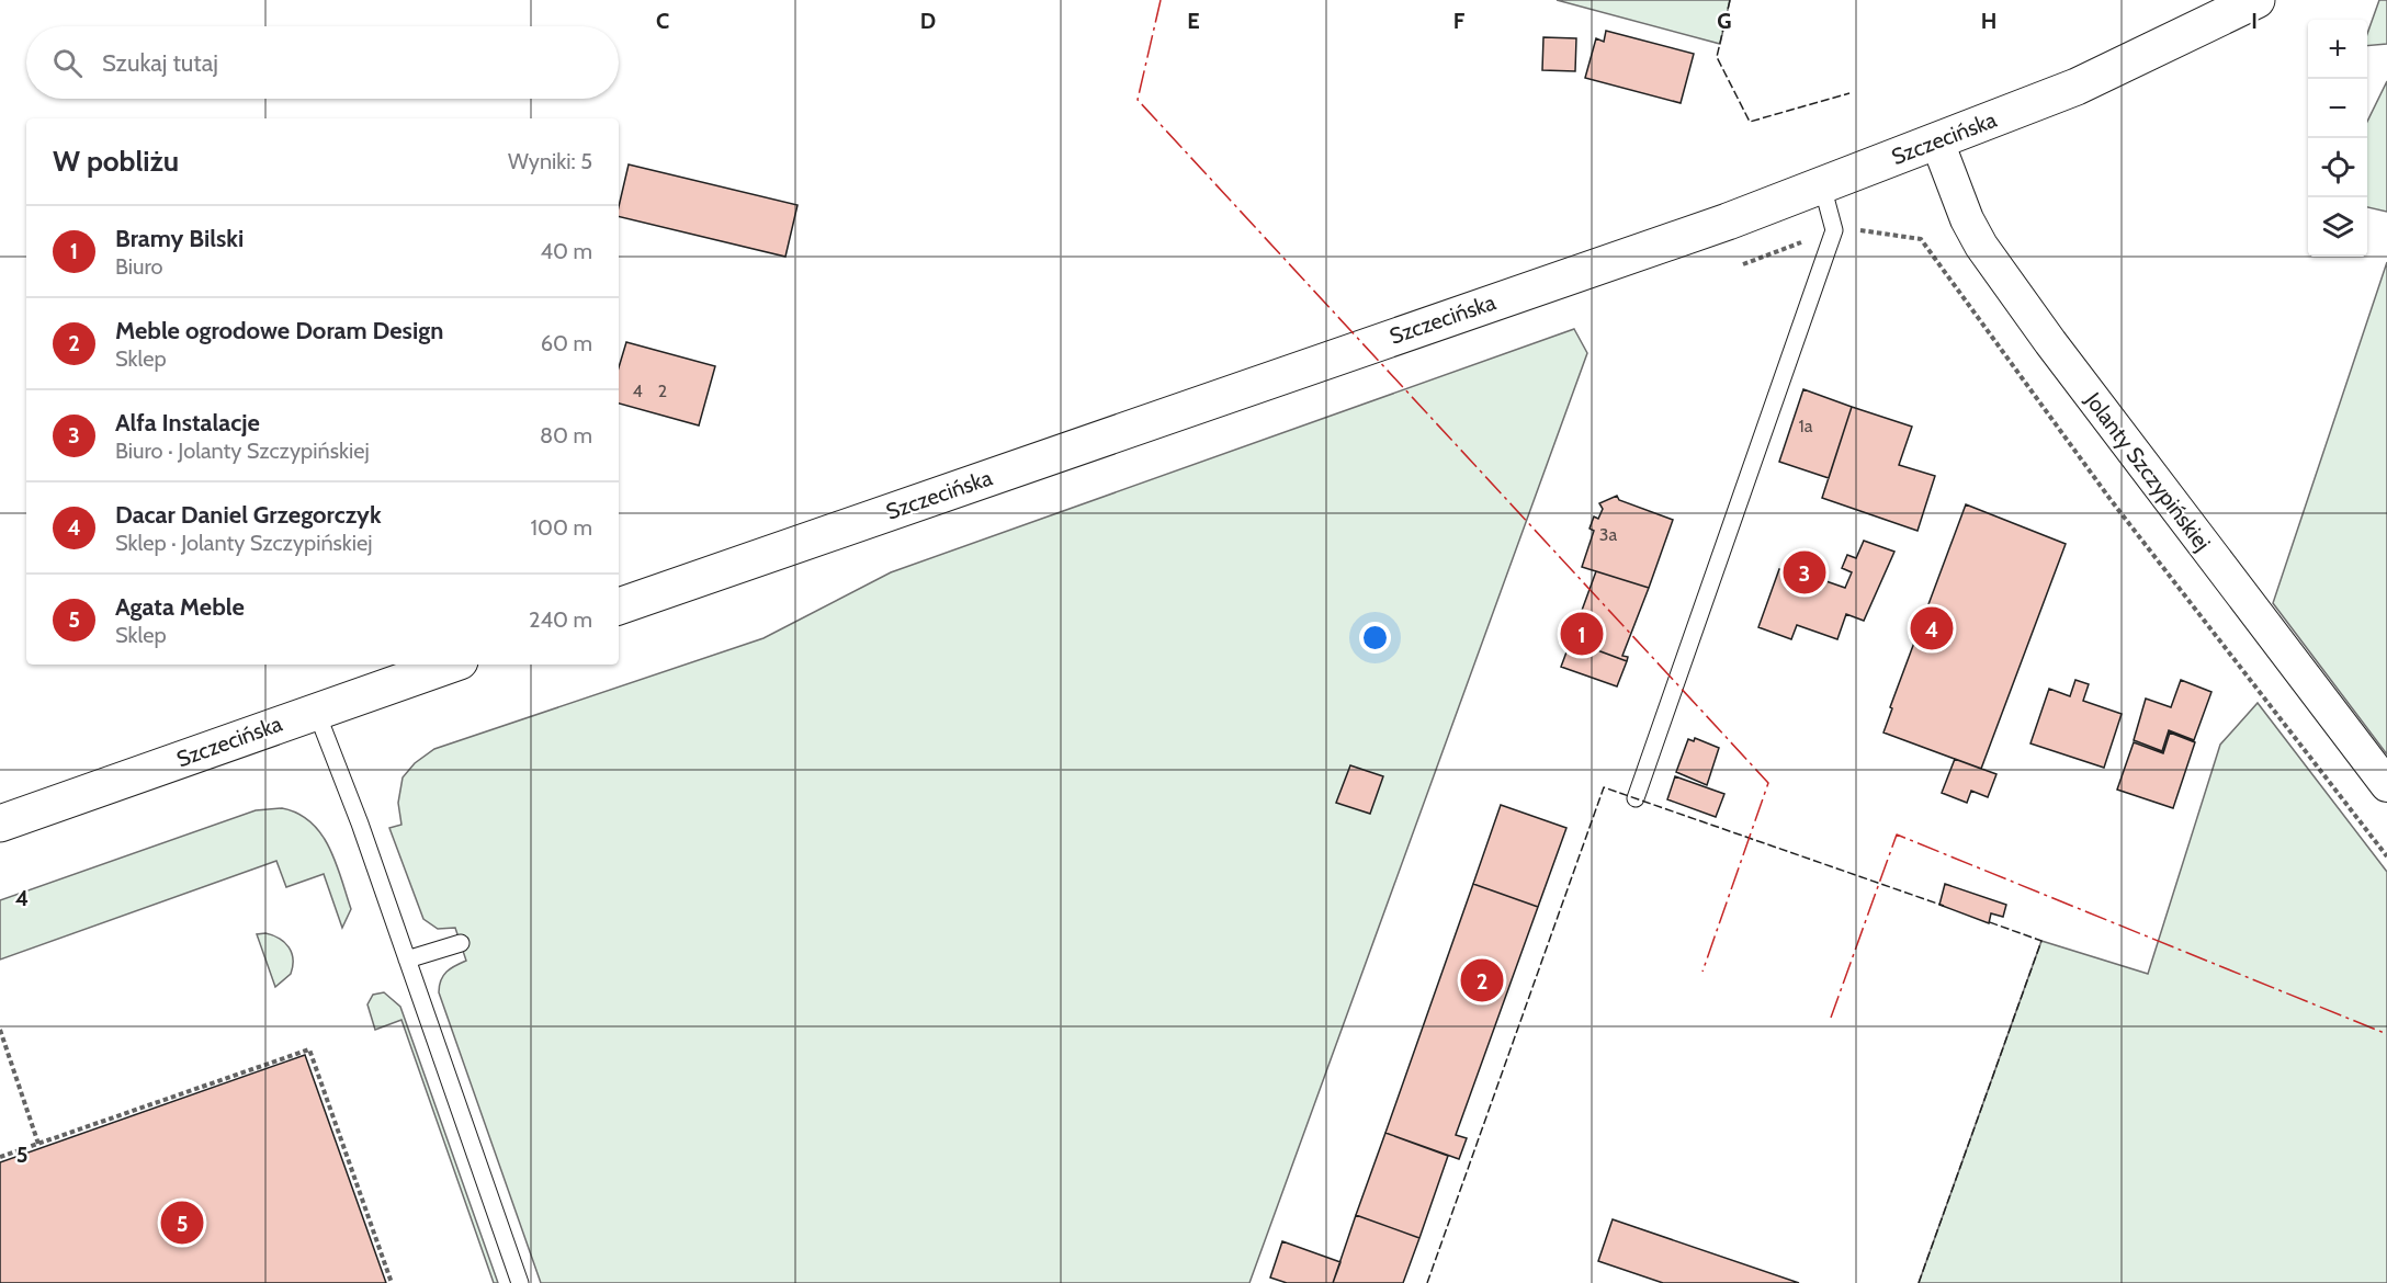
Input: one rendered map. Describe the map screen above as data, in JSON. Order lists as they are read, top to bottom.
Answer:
{
  "streets": {
    "main road": ["Szczecińska"],
    "street": ["Jolanty Szczypińskiej"]
  },
  "crossings": [
    ["Szczecińska", "Jolanty Szczypińskiej"]
  ],
  "house_numbers": [
    "4",
    "2",
    "1a",
    "3a"
  ],
  "page": {
    "map_buttons": ["+", "−"],
    "search": "Szukaj tutaj",
    "heading": ["W pobliżu", "Wyniki: 5"],
    "list": [
      {
        "mark": "1",
        "name": "Bramy Bilski",
        "note": "Biuro",
        "value": "40 m"
      },
      {
        "mark": "2",
        "name": "Meble ogrodowe Doram Design",
        "note": "Sklep",
        "value": "60 m"
      },
      {
        "mark": "3",
        "name": "Alfa Instalacje",
        "note": "Biuro · Jolanty Szczypińskiej",
        "value": "80 m"
      },
      {
        "mark": "4",
        "name": "Dacar Daniel Grzegorczyk",
        "note": "Sklep · Jolanty Szczypińskiej",
        "value": "100 m"
      },
      {
        "mark": "5",
        "name": "Agata Meble",
        "note": "Sklep",
        "value": "240 m"
      }
    ],
    "pins": [
      "3",
      "4",
      "1",
      "2",
      "5"
    ]
  },
  "grid": {
    "columns": [
      "C",
      "D",
      "E",
      "F",
      "G",
      "H",
      "I"
    ],
    "rows": ["4", "5"]
  }
}
